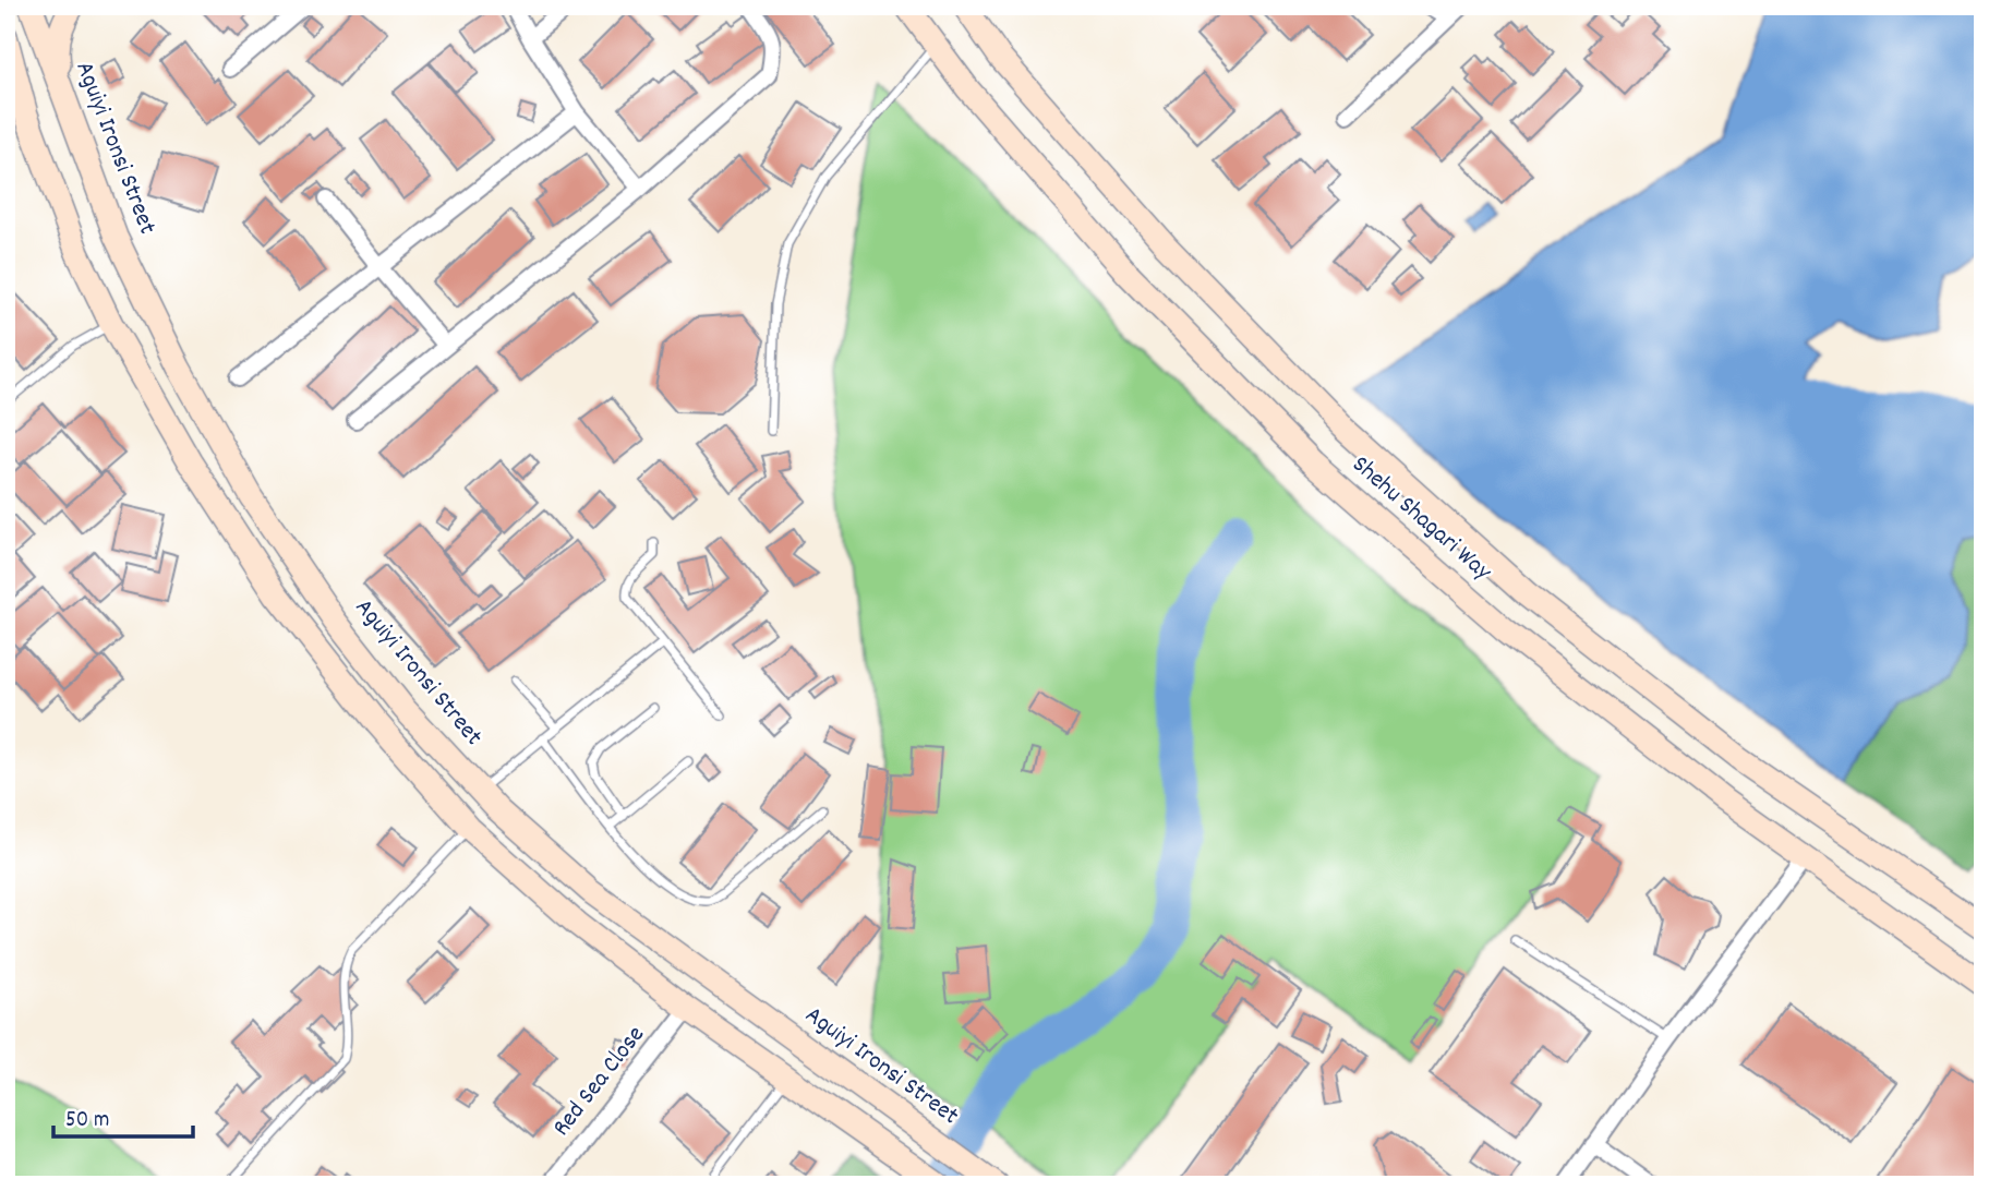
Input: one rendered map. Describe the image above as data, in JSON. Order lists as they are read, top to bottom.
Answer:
{
  "streets": {
    "main road": ["Aguiyi Ironsi Street", "Shehu Shagari Way"],
    "street": ["Red Sea Close"]
  },
  "scale_bar": "50 m"
}
